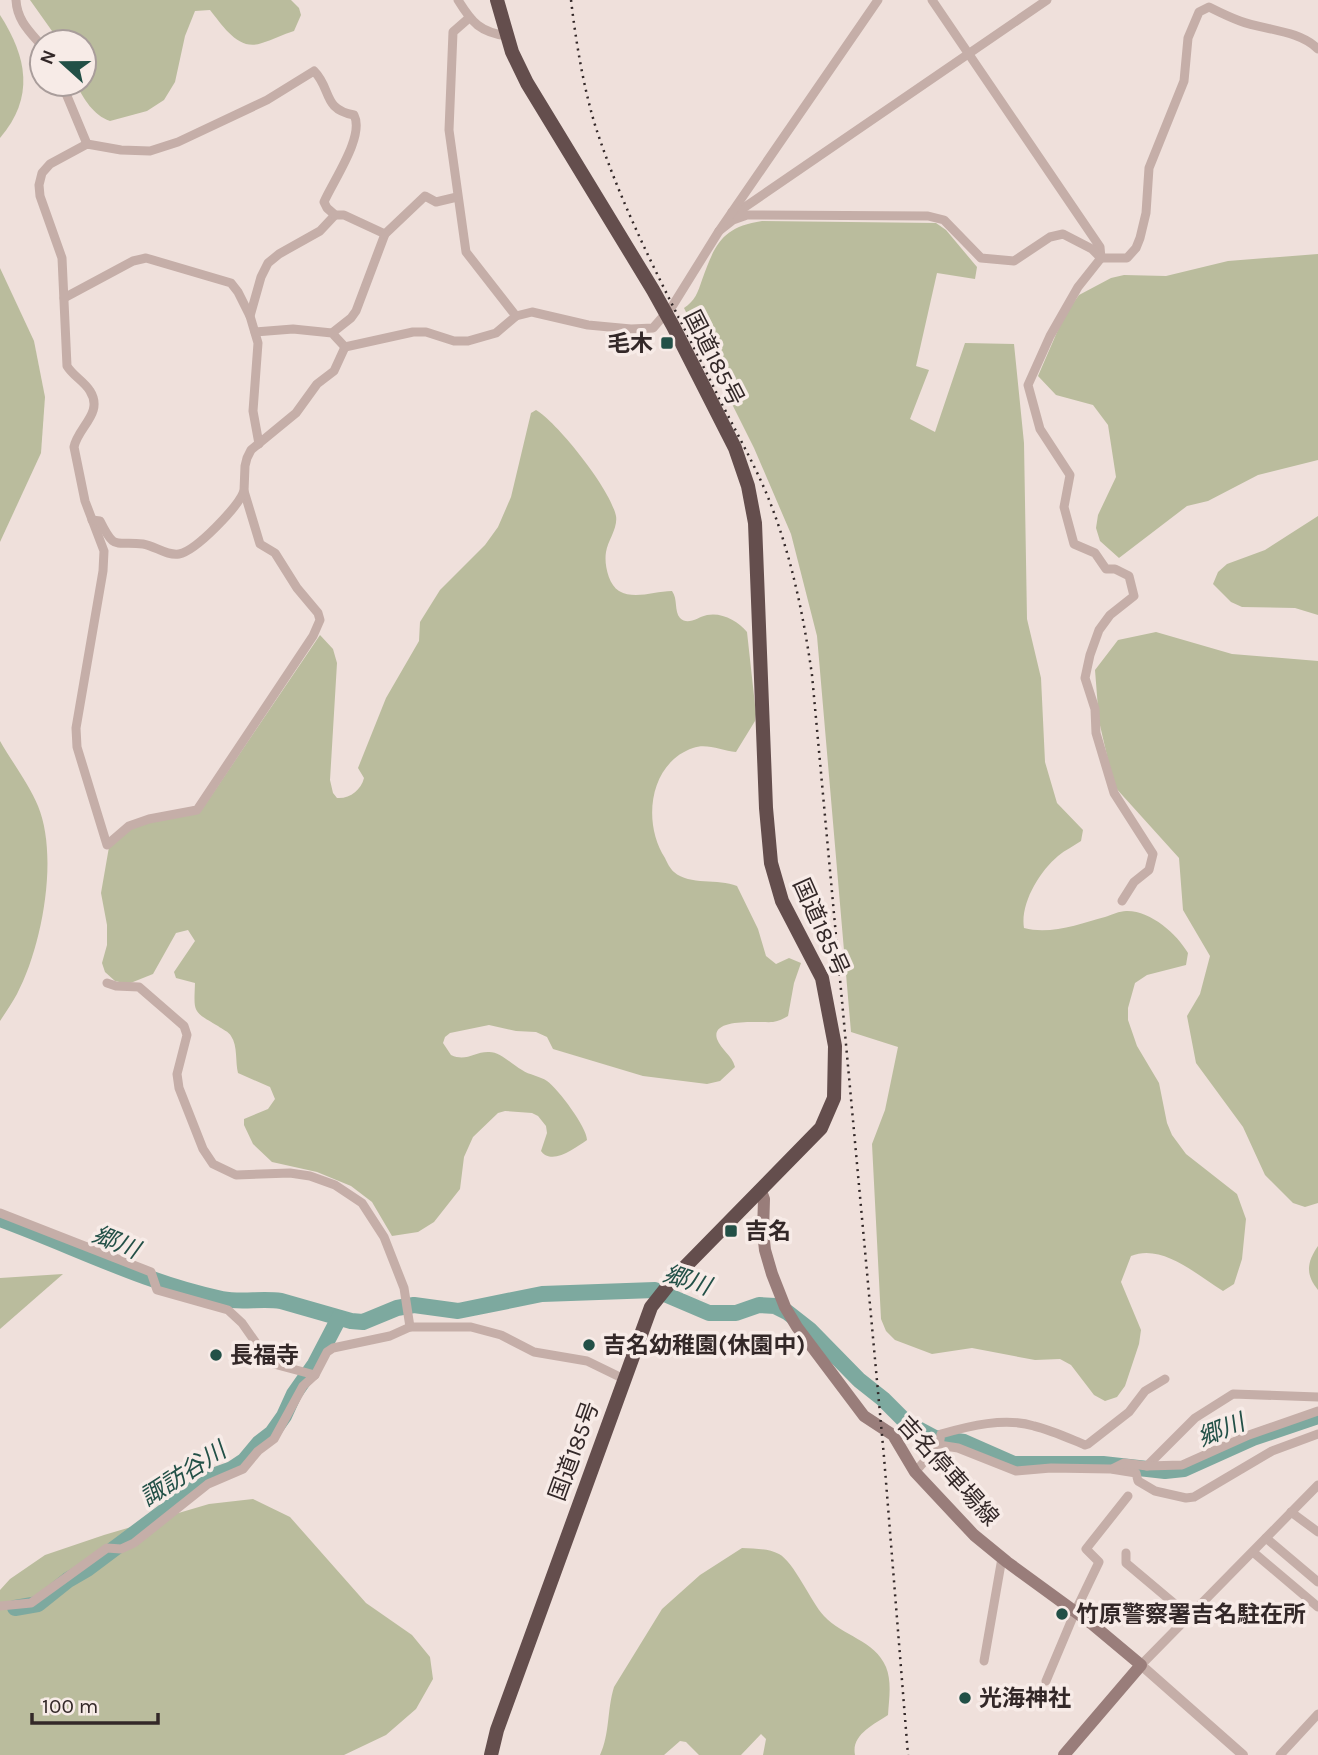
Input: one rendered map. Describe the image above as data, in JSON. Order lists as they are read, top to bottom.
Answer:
{
  "streets": {
    "highway": ["国道185号"],
    "main road": ["吉名停車場線"]
  },
  "crossings": [
    ["国道185号", "吉名停車場線"]
  ],
  "water": ["郷川", "諏訪谷川"],
  "places": {
    "transit": ["毛木", "吉名"],
    "other": [
      "吉名幼稚園(休園中)",
      "長福寺",
      "竹原警察署吉名駐在所",
      "光海神社"
    ]
  },
  "scale_bar": "100 m",
  "north": "left"
}
